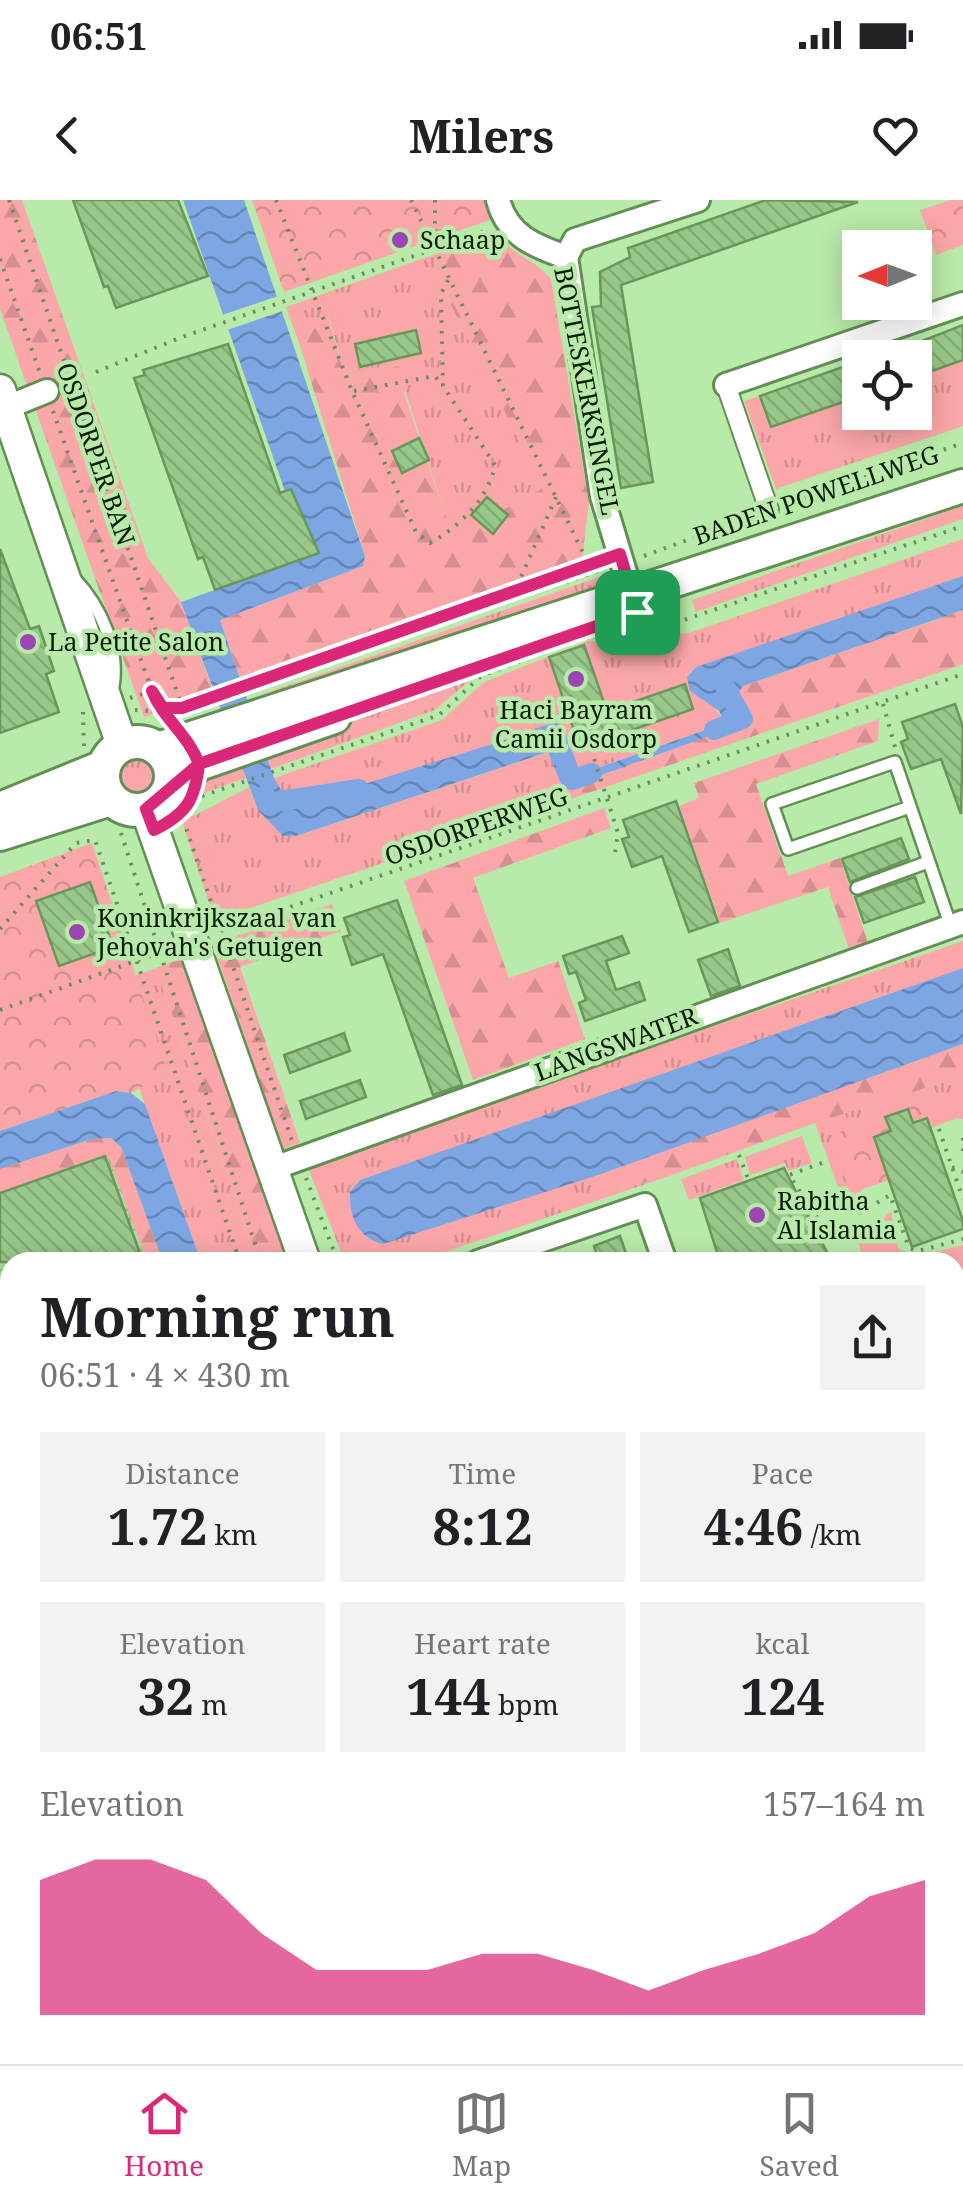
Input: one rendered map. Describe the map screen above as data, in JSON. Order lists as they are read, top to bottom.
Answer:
{
  "streets": {
    "main road": ["BADEN POWELLWEG"],
    "street": ["BOTTESKERKSINGEL", "LANGSWATER"],
    "path": ["OSDORPER BAN", "OSDORPERWEG"]
  },
  "crossings": [
    ["BOTTESKERKSINGEL", "BADEN POWELLWEG"]
  ],
  "places": [
    "Schaap",
    "La Petite Salon",
    "Haci Bayram Camii Osdorp",
    "Koninkrijkszaal van Jehovah's Getuigen",
    "Rabitha Al Islamia"
  ],
  "north": "left",
  "page": {
    "status": "06:51",
    "header": "Milers",
    "heading": ["Morning run", "06:51 · 4 × 430 m"],
    "stats": [
      ["Distance", "1.72 km"],
      ["Time", "8:12"],
      ["Pace", "4:46 /km"],
      ["Elevation", "32 m"],
      ["Heart rate", "144 bpm"],
      ["kcal", "124"]
    ],
    "chart": ["Elevation", "157–164 m"],
    "tabs": ["Home", "Map", "Saved"]
  }
}
